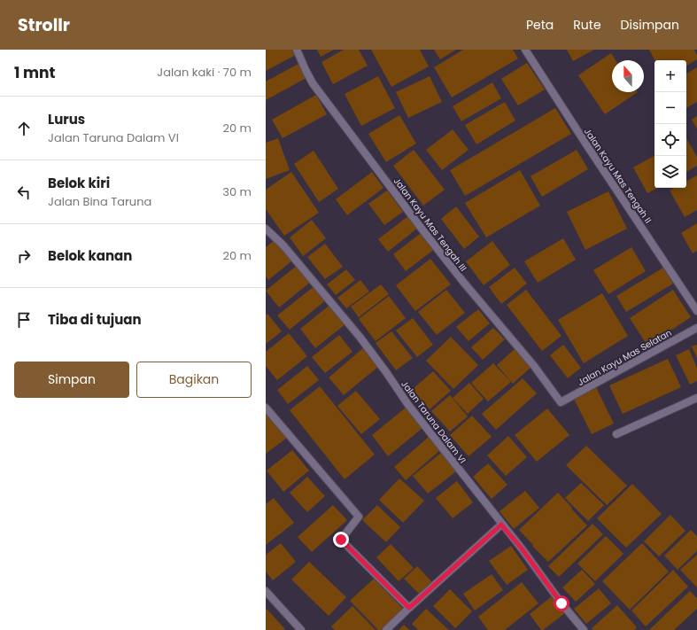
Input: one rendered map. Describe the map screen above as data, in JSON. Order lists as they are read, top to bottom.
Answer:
{
  "streets": {
    "street": [
      "Jalan Kayu Mas Tengah II",
      "Jalan Kayu Mas Tengah III",
      "Jalan Kayu Mas Selatan",
      "Jalan Taruna Dalam VI"
    ]
  },
  "crossings": [
    ["Jalan Kayu Mas Tengah III", "Jalan Kayu Mas Selatan"]
  ],
  "north": "top",
  "page": {
    "header": "Strollr",
    "nav": ["Peta", "Rute", "Disimpan"],
    "heading": ["1 mnt", "Jalan kaki · 70 m"],
    "map_buttons": ["+", "−"],
    "list": [
      ["Lurus", "Jalan Taruna Dalam VI", "20 m"],
      ["Belok kiri", "Jalan Bina Taruna", "30 m"],
      ["Belok kanan", "20 m"],
      "Tiba di tujuan"
    ],
    "buttons": ["Simpan", "Bagikan"]
  }
}
